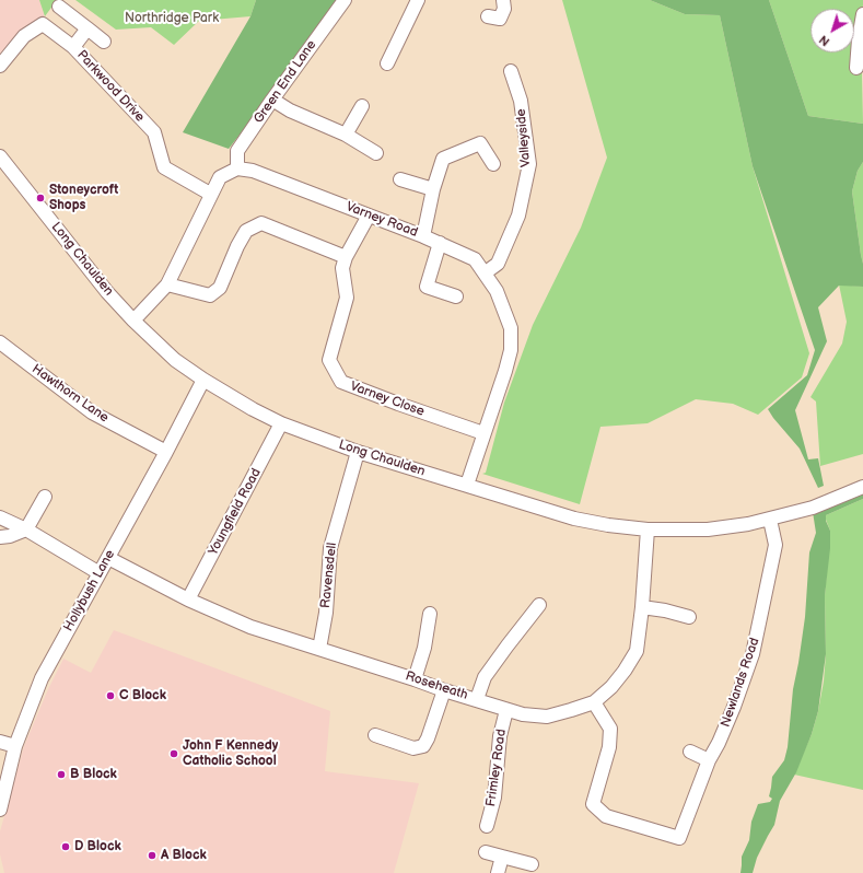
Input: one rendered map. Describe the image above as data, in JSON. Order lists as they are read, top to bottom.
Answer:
{
  "streets": {
    "street": [
      "Green End Lane",
      "Parkwood Drive",
      "Valleyside",
      "Varney Road",
      "Long Chaulden",
      "Hawthorn Lane",
      "Varney Close",
      "Youngfield Road",
      "Ravensdell",
      "Hollybush Lane",
      "Newlands Road",
      "Roseheath",
      "Frimley Road"
    ]
  },
  "crossings": [
    ["Green End Lane", "Varney Road"],
    ["Valleyside", "Varney Road"],
    ["Varney Road", "Long Chaulden"],
    ["Varney Road", "Varney Close"],
    ["Long Chaulden", "Youngfield Road"],
    ["Long Chaulden", "Ravensdell"],
    ["Long Chaulden", "Hollybush Lane"],
    ["Long Chaulden", "Newlands Road"],
    ["Long Chaulden", "Roseheath"],
    ["Hawthorn Lane", "Hollybush Lane"],
    ["Youngfield Road", "Roseheath"],
    ["Ravensdell", "Roseheath"],
    ["Hollybush Lane", "Roseheath"],
    ["Newlands Road", "Roseheath"],
    ["Roseheath", "Frimley Road"]
  ],
  "parks": ["Northridge Park"],
  "places": [
    "Stoneycroft Shops",
    "C Block",
    "John F Kennedy Catholic School",
    "B Block",
    "D Block",
    "A Block"
  ],
  "north": "bottom left"
}
